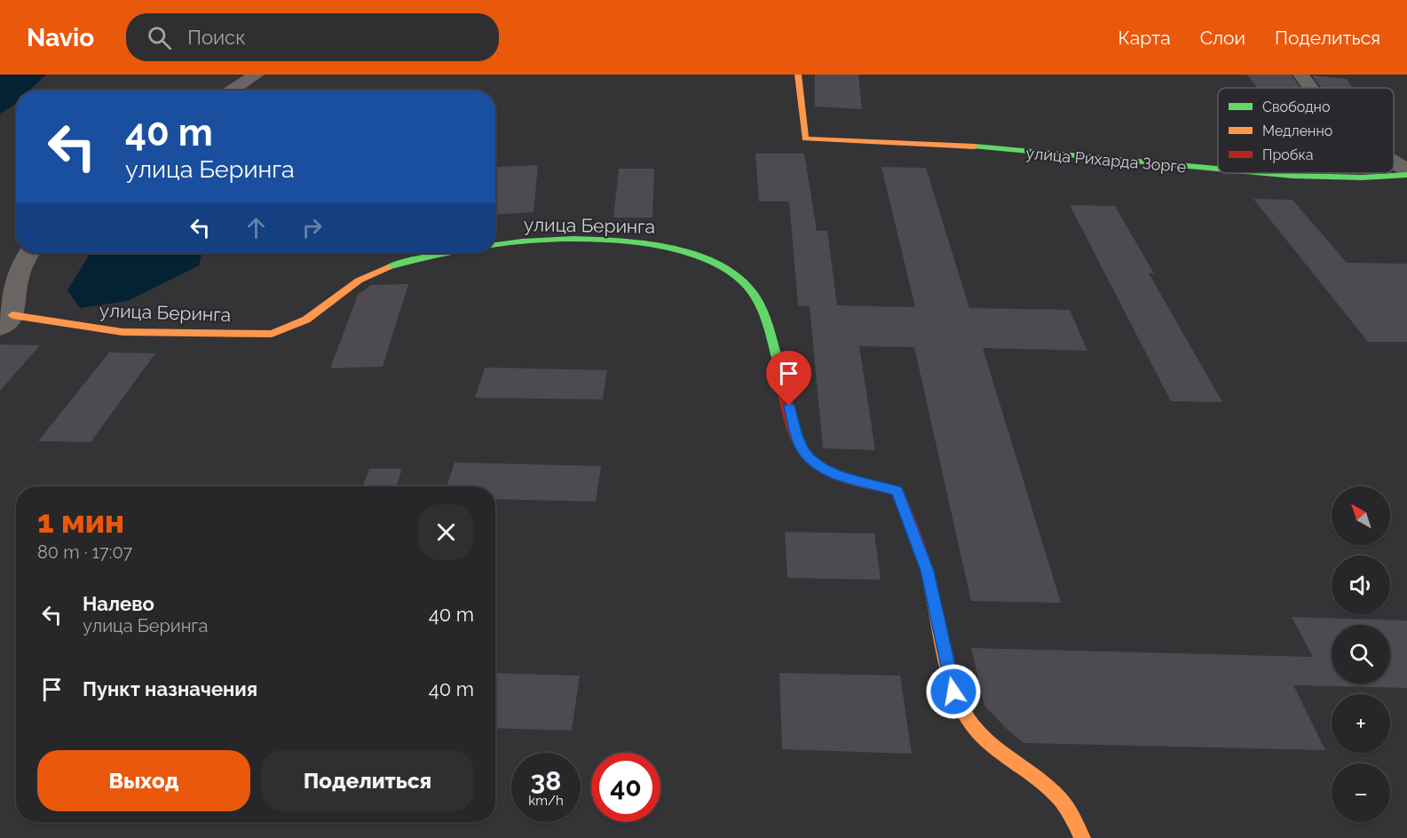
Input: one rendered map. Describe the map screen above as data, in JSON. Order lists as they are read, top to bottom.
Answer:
{
  "streets": {
    "street": ["улица Рихарда Зорге", "улица Беринга"]
  },
  "legend": ["Свободно", "Медленно", "Пробка"],
  "north": "top left",
  "page": {
    "header": "Navio",
    "search": "Поиск",
    "nav": ["Карта", "Слои", "Поделиться"],
    "turn": ["40 m", "улица Беринга"],
    "map_buttons": ["+", "−"],
    "heading": ["1 мин", "80 m · 17:07"],
    "list": [
      {
        "name": "Налево",
        "note": "улица Беринга",
        "value": "40 m"
      },
      {
        "name": "Пункт назначения",
        "value": "40 m"
      }
    ],
    "buttons": ["Выход", "Поделиться"],
    "speed": "38 km/h",
    "limit": "40"
  }
}
